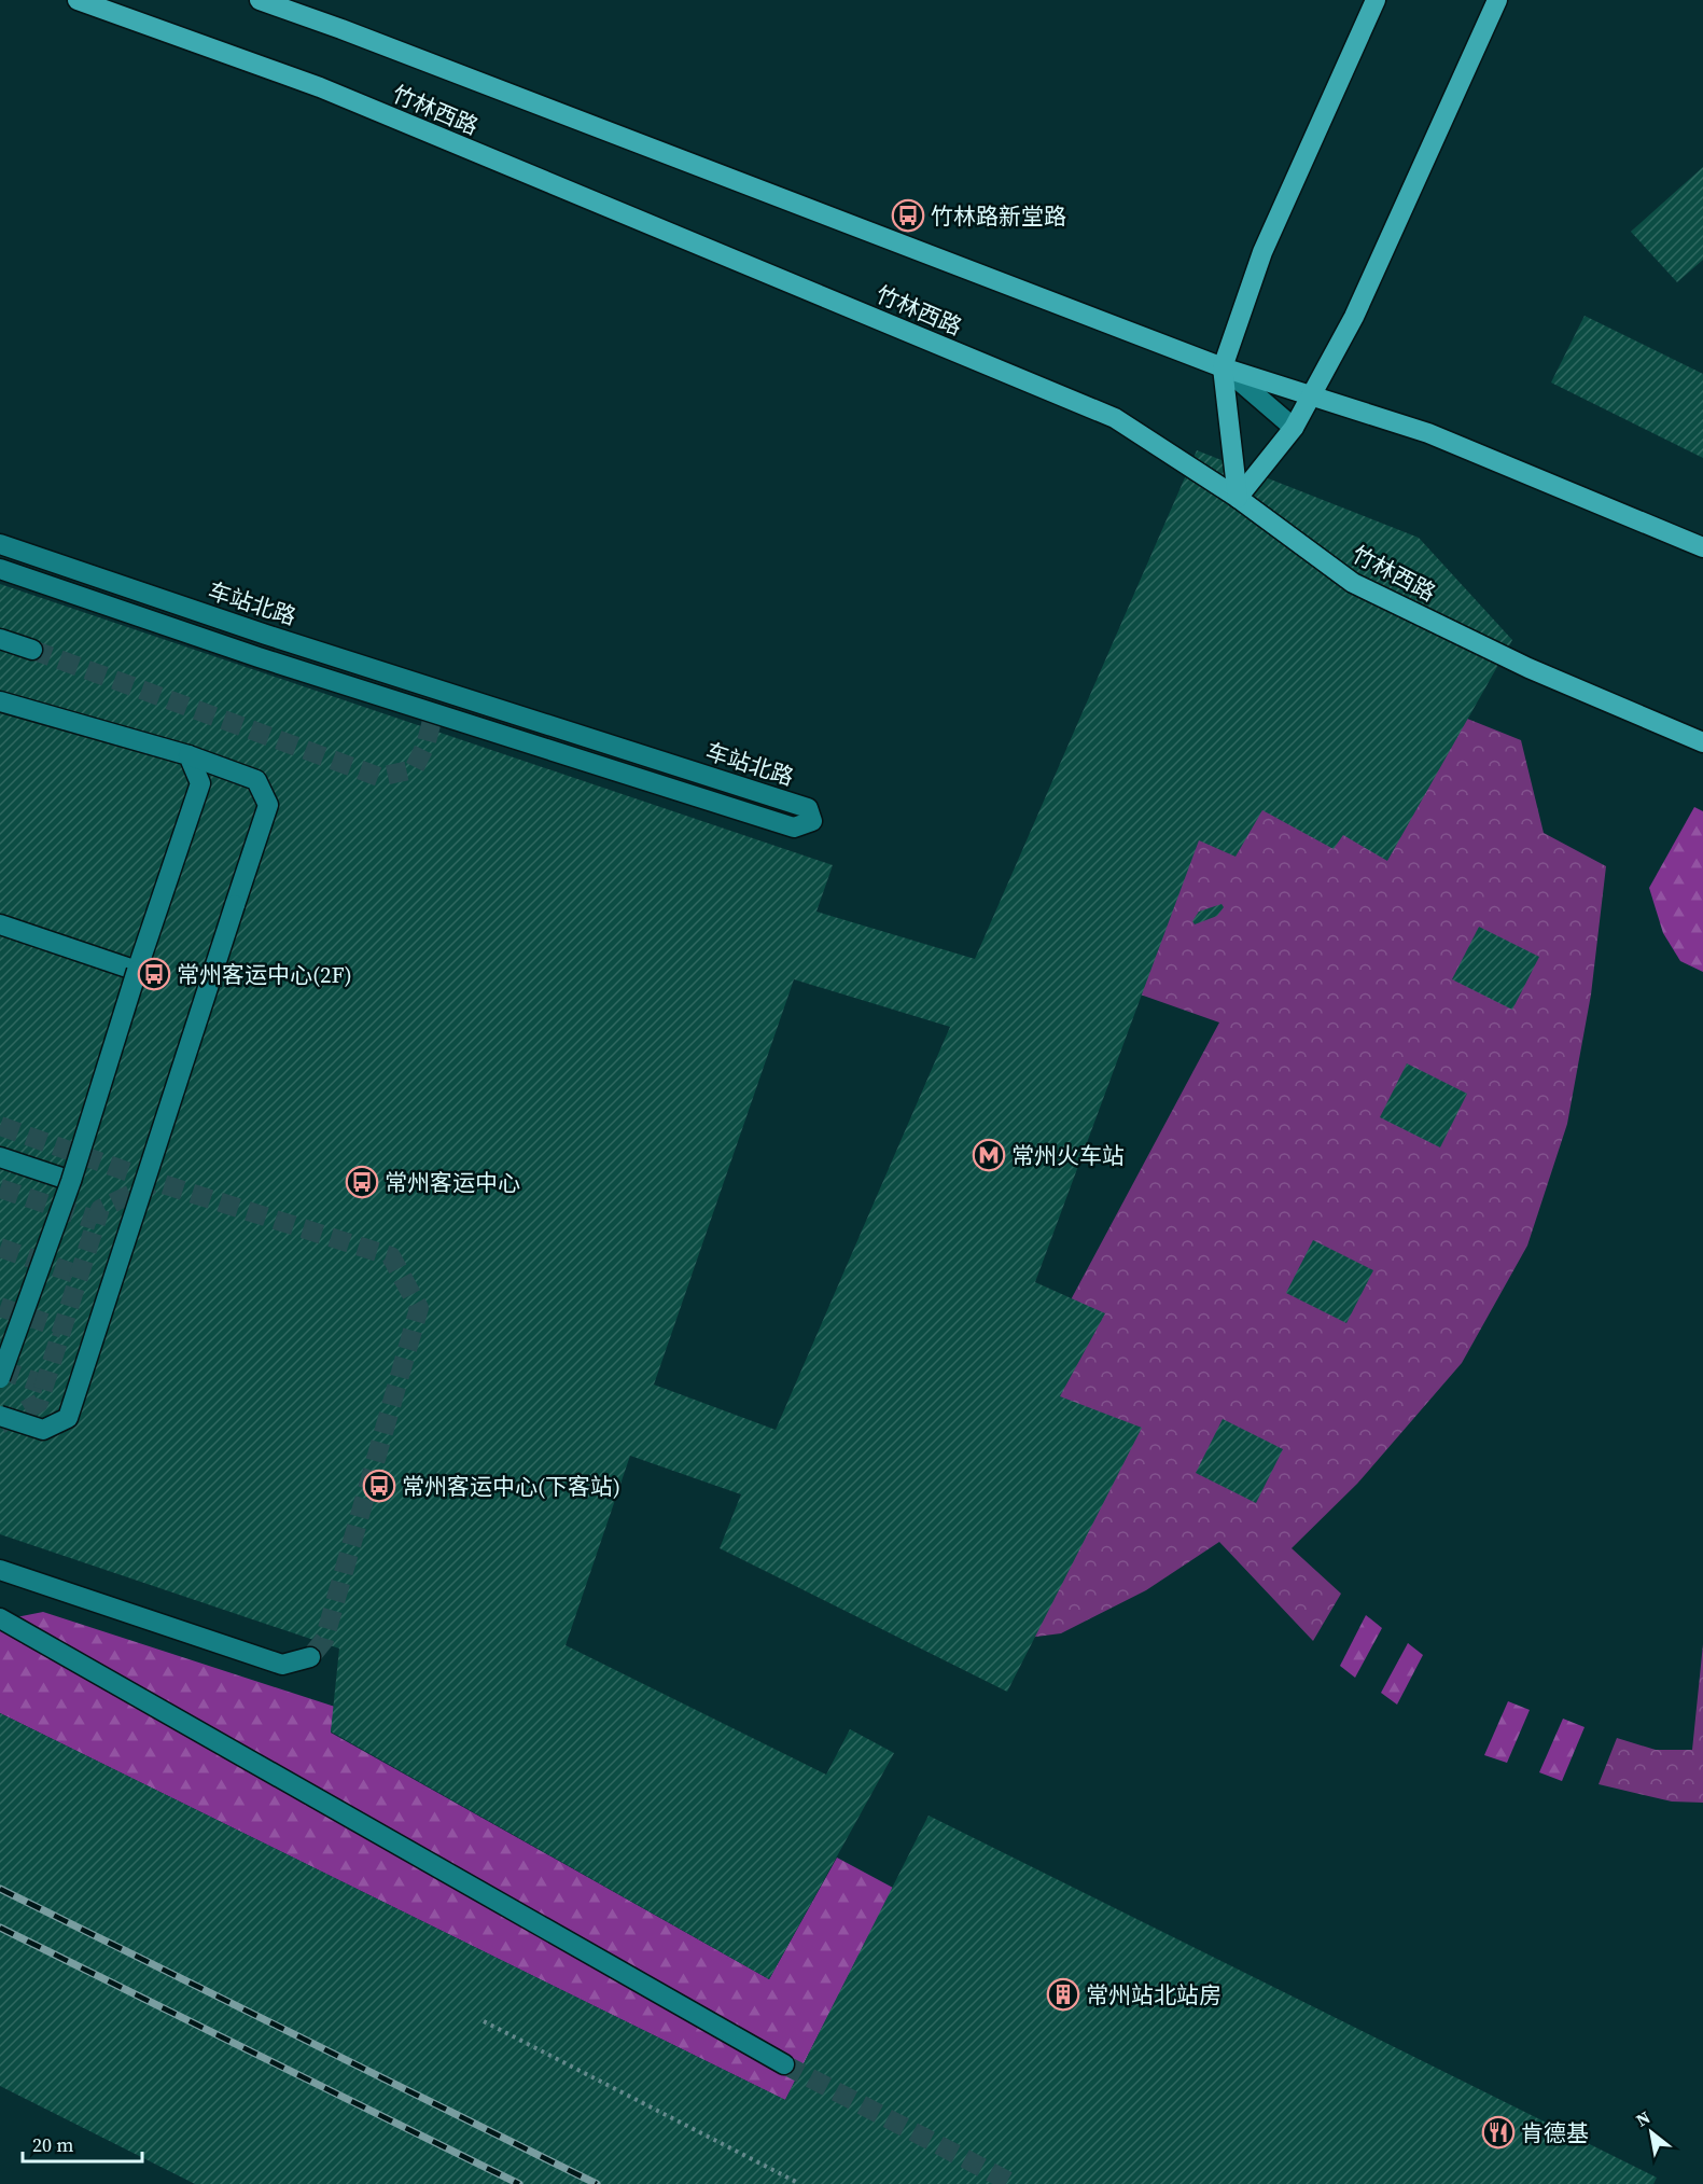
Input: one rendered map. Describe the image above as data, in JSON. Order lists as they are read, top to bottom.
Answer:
{
  "streets": {
    "main road": ["竹林西路"],
    "street": ["车站北路"]
  },
  "places": {
    "bus stop": [
      "竹林路新堂路",
      "常州客运中心(2F)",
      "常州客运中心",
      "常州客运中心(下客站)"
    ],
    "metro station": ["常州火车站"],
    "building": ["常州站北站房"],
    "restaurant": ["肯德基"]
  },
  "scale_bar": "20 m",
  "north": "top left"
}
